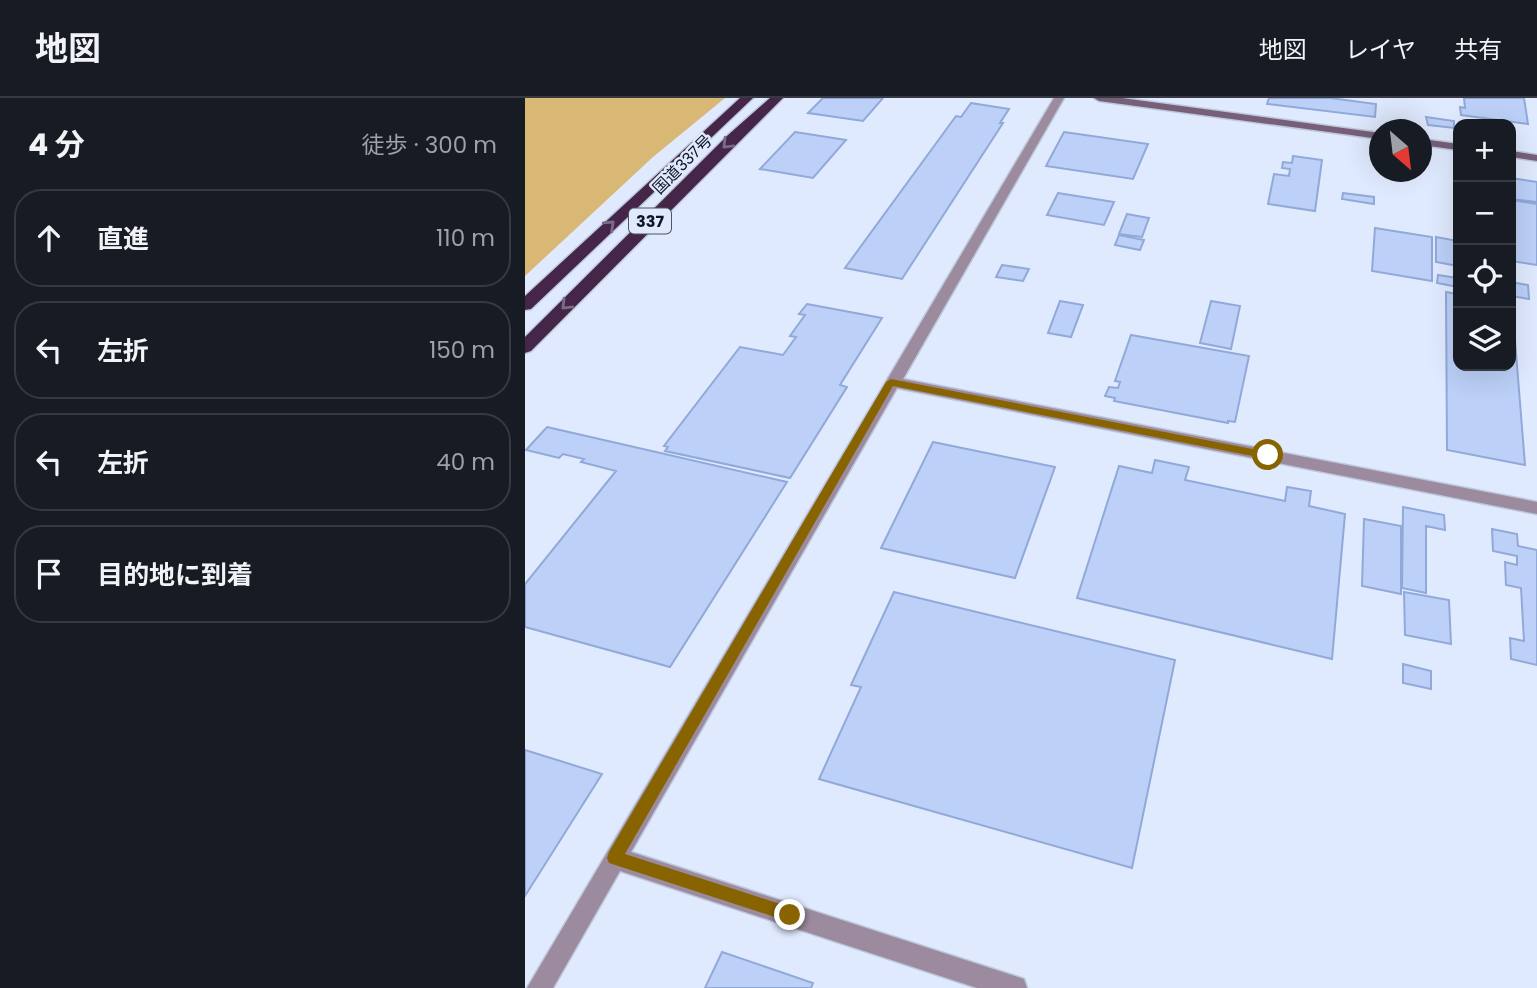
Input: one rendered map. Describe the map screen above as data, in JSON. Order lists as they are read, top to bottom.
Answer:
{
  "streets": {
    "highway": ["国道337号", "337"]
  },
  "north": "bottom right",
  "page": {
    "header": "地図",
    "nav": ["地図", "レイヤ", "共有"],
    "heading": ["4 分", "徒歩 · 300 m"],
    "map_buttons": ["+", "−"],
    "list": [
      ["直進", "110 m"],
      ["左折", "150 m"],
      ["左折", "40 m"],
      "目的地に到着"
    ]
  }
}
